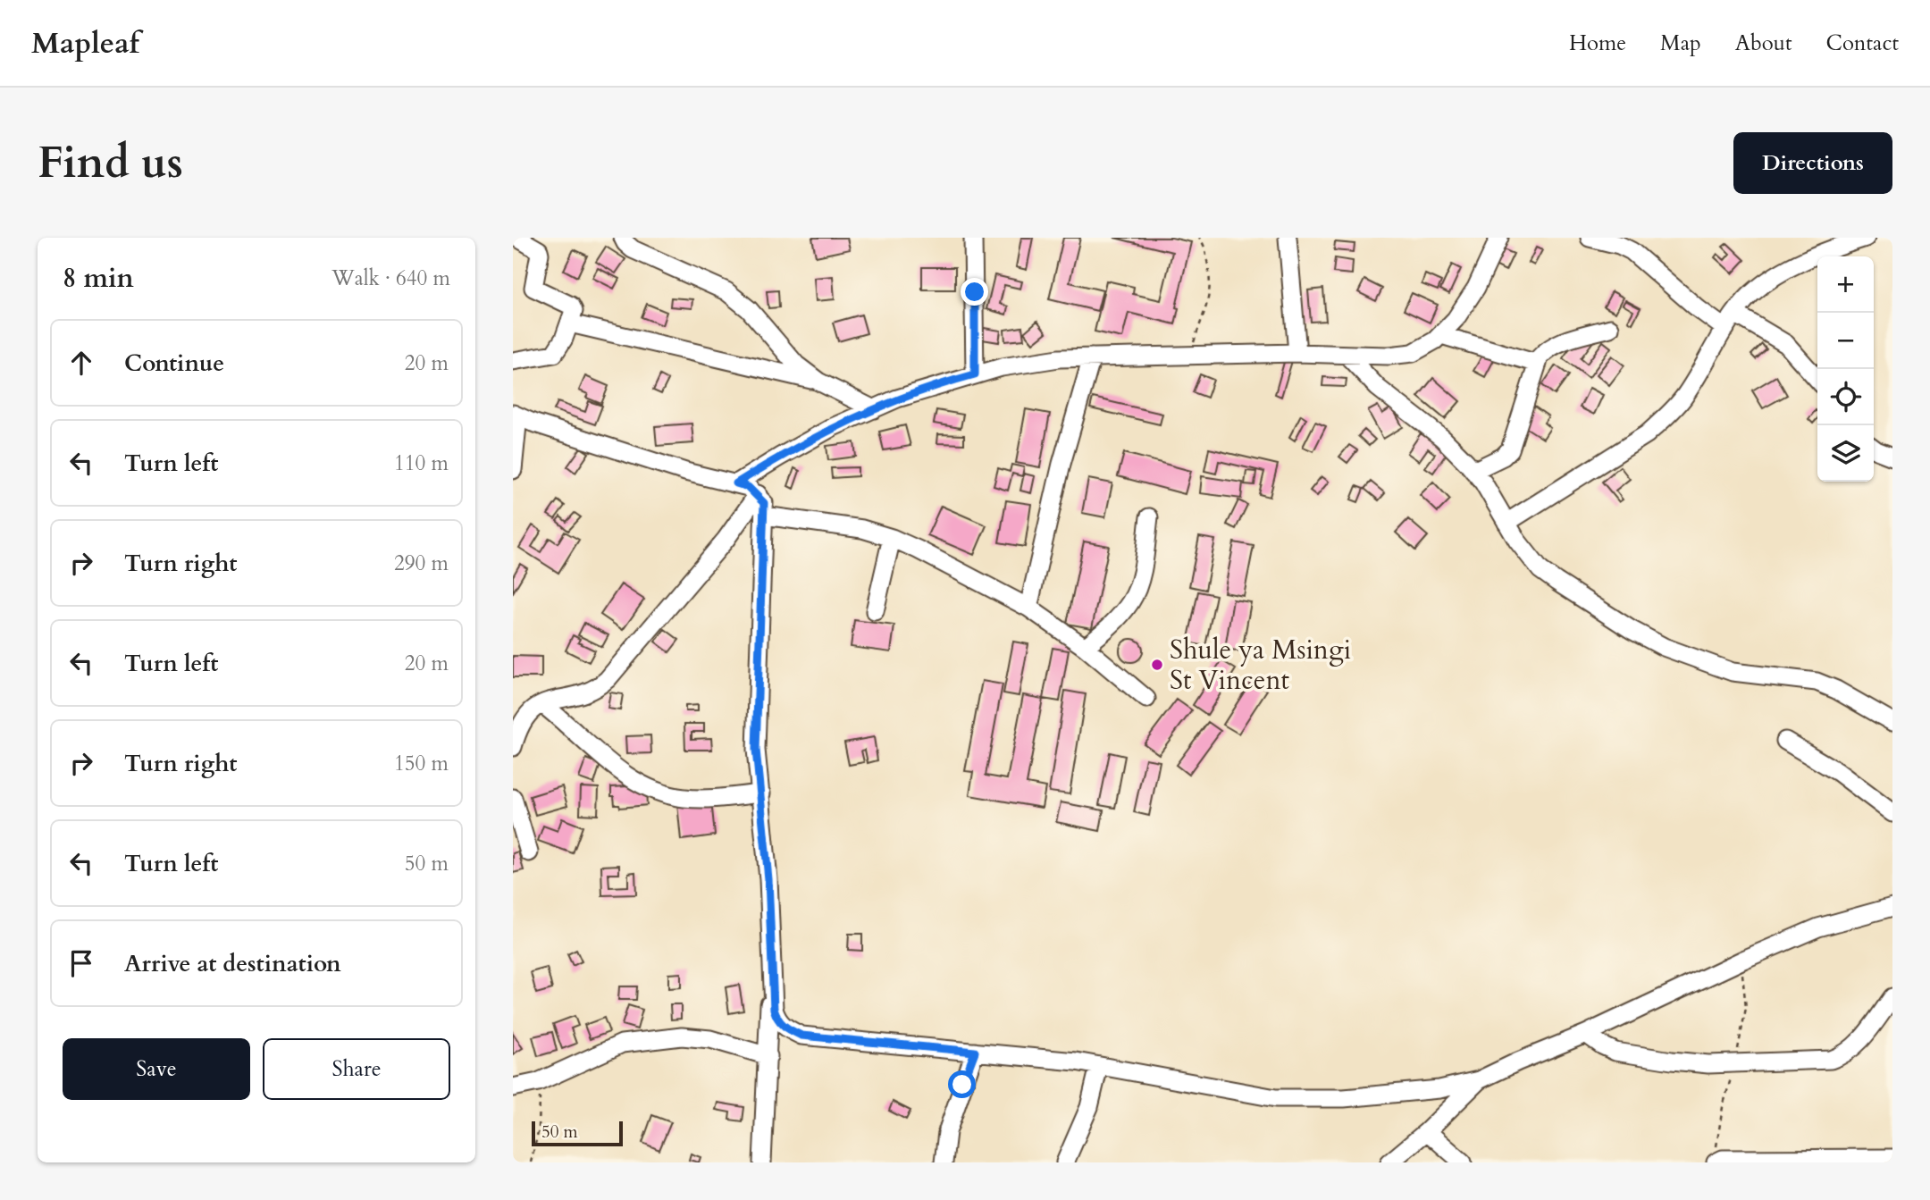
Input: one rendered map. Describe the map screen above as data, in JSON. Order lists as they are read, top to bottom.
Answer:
{
  "places": ["Shule ya Msingi St Vincent"],
  "scale_bar": "50 m",
  "page": {
    "header": "Mapleaf",
    "nav": [
      "Home",
      "Map",
      "About",
      "Contact"
    ],
    "buttons": [
      "Directions",
      ["Save", "Share"]
    ],
    "title": "Find us",
    "heading": ["8 min", "Walk · 640 m"],
    "map_buttons": ["+", "−"],
    "list": [
      ["Continue", "20 m"],
      ["Turn left", "110 m"],
      ["Turn right", "290 m"],
      ["Turn left", "20 m"],
      ["Turn right", "150 m"],
      ["Turn left", "50 m"],
      "Arrive at destination"
    ],
    "scale": "50 m"
  }
}
